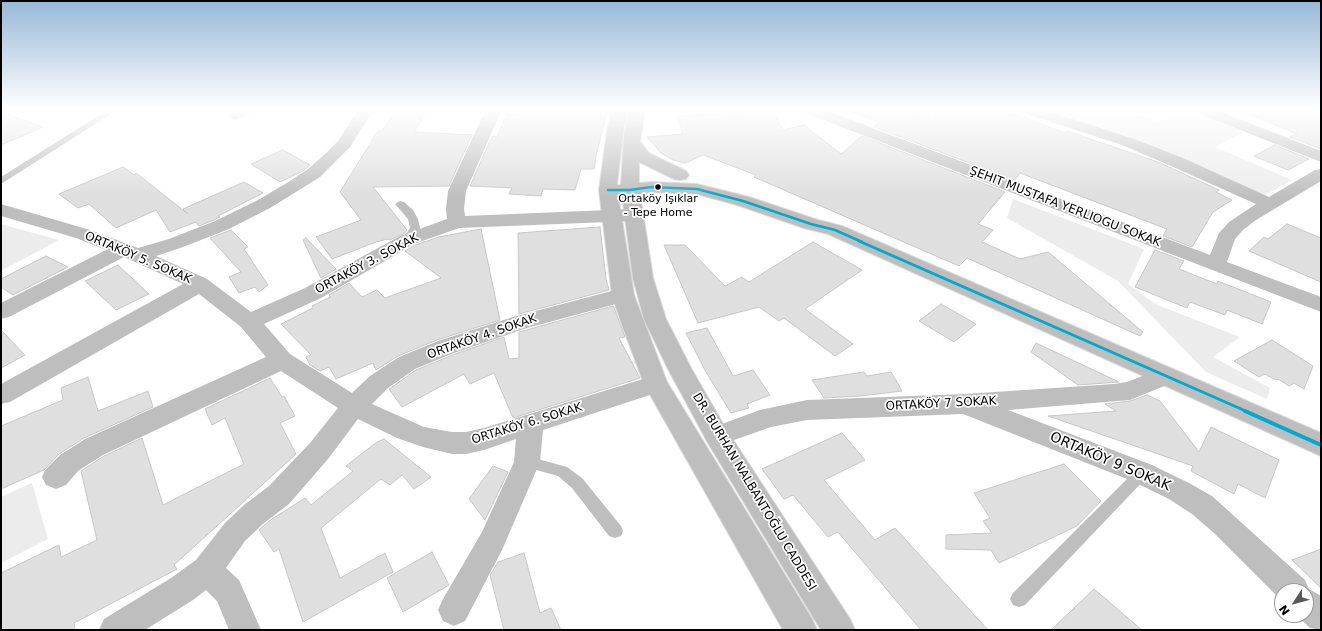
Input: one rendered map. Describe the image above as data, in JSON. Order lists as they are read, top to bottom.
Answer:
{
  "streets": {
    "street": [
      "ŞEHIT MUSTAFA YERLIOGU SOKAK",
      "ORTAKÖY 5. SOKAK",
      "ORTAKÖY 3. SOKAK",
      "ORTAKÖY 4. SOKAK",
      "ORTAKÖY 7 SOKAK",
      "ORTAKÖY 6. SOKAK",
      "ORTAKÖY 9 SOKAK",
      "DR. BURHAN NALBANTOĞLU CADDESI"
    ]
  },
  "crossings": [
    ["ORTAKÖY 5. SOKAK", "ORTAKÖY 3. SOKAK"],
    ["ORTAKÖY 5. SOKAK", "ORTAKÖY 4. SOKAK"],
    ["ORTAKÖY 5. SOKAK", "ORTAKÖY 6. SOKAK"],
    ["ORTAKÖY 3. SOKAK", "DR. BURHAN NALBANTOĞLU CADDESI"],
    ["ORTAKÖY 4. SOKAK", "ORTAKÖY 6. SOKAK"],
    ["ORTAKÖY 4. SOKAK", "DR. BURHAN NALBANTOĞLU CADDESI"],
    ["ORTAKÖY 7 SOKAK", "ORTAKÖY 9 SOKAK"],
    ["ORTAKÖY 7 SOKAK", "DR. BURHAN NALBANTOĞLU CADDESI"],
    ["ORTAKÖY 6. SOKAK", "DR. BURHAN NALBANTOĞLU CADDESI"]
  ],
  "places": ["Ortaköy Işıklar - Tepe Home"],
  "north": "bottom left"
}
